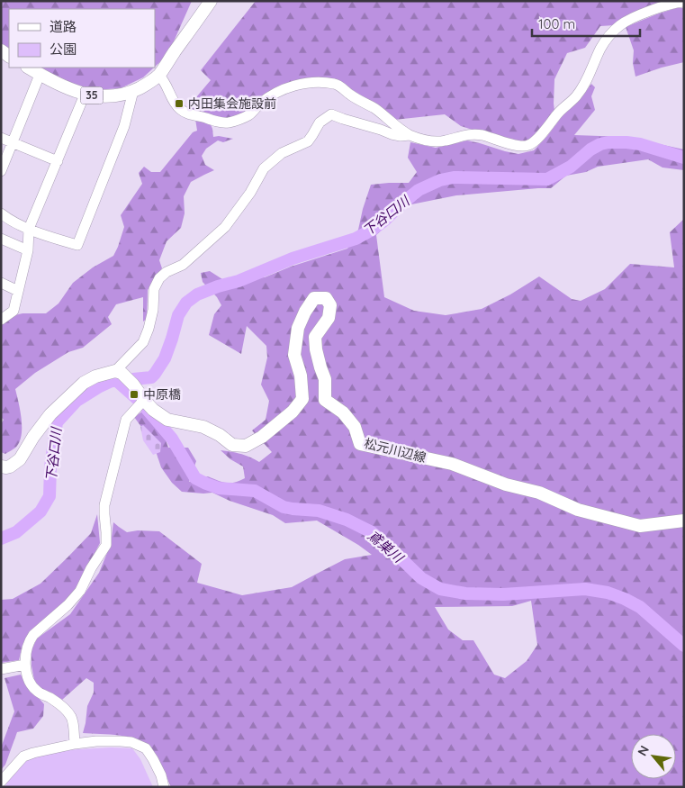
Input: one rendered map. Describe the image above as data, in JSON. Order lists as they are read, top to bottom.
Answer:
{
  "streets": {
    "main road": ["35", "松元川辺線"]
  },
  "water": ["下谷口川", "鳶巣川"],
  "places": {
    "transit": ["内田集会施設前", "中原橋"]
  },
  "legend": ["道路", "公園"],
  "scale_bar": "100 m",
  "north": "top left"
}
